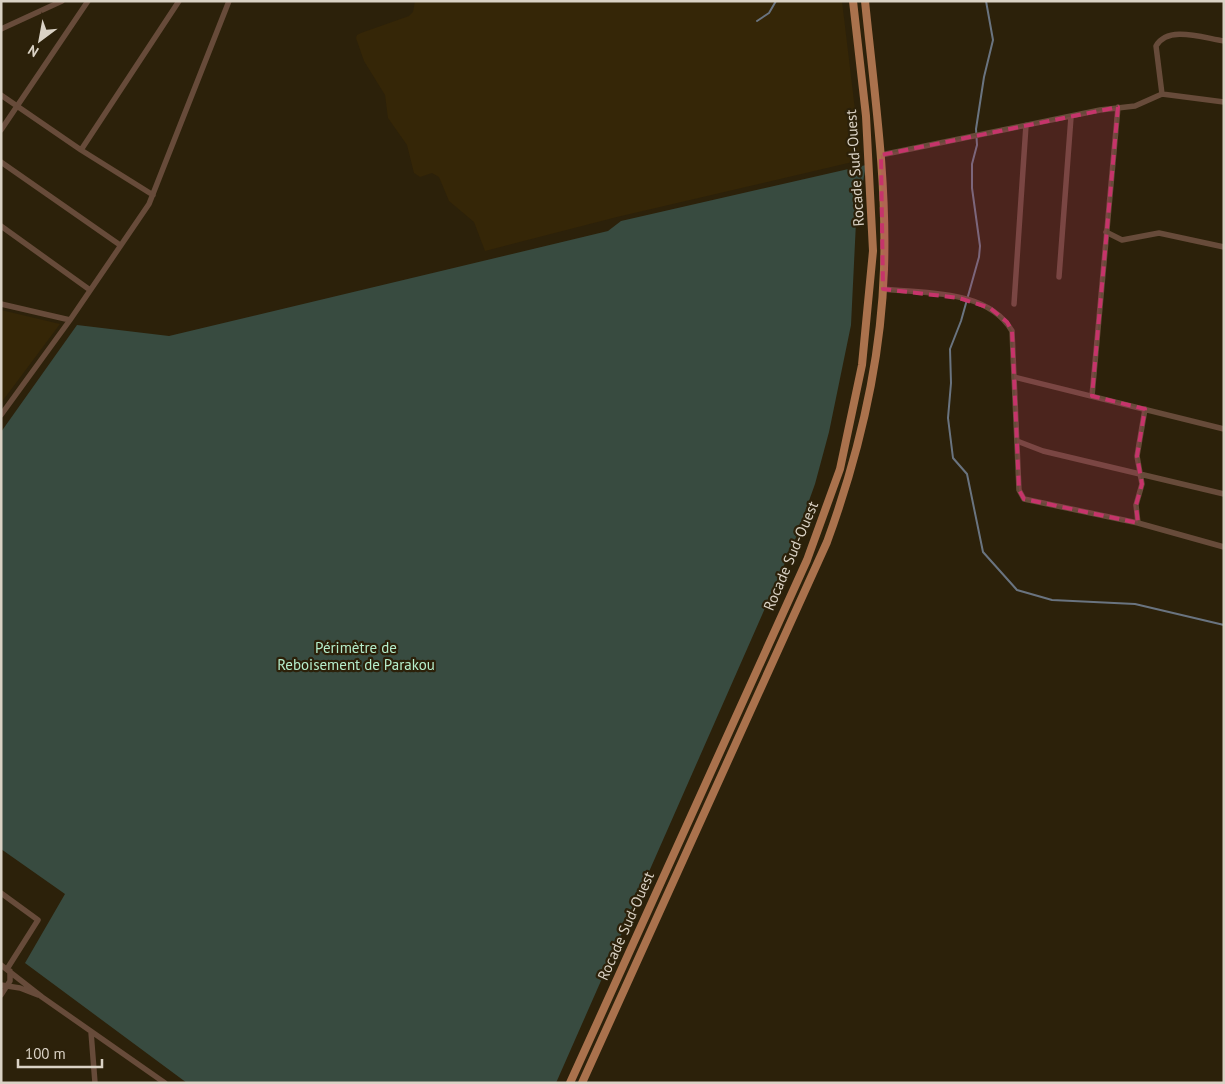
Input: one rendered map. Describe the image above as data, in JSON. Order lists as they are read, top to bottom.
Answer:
{
  "streets": {
    "main road": ["Rocade Sud-Ouest"]
  },
  "parks": ["Périmètre de Reboisement de Parakou"],
  "scale_bar": "100 m",
  "north": "bottom left"
}
